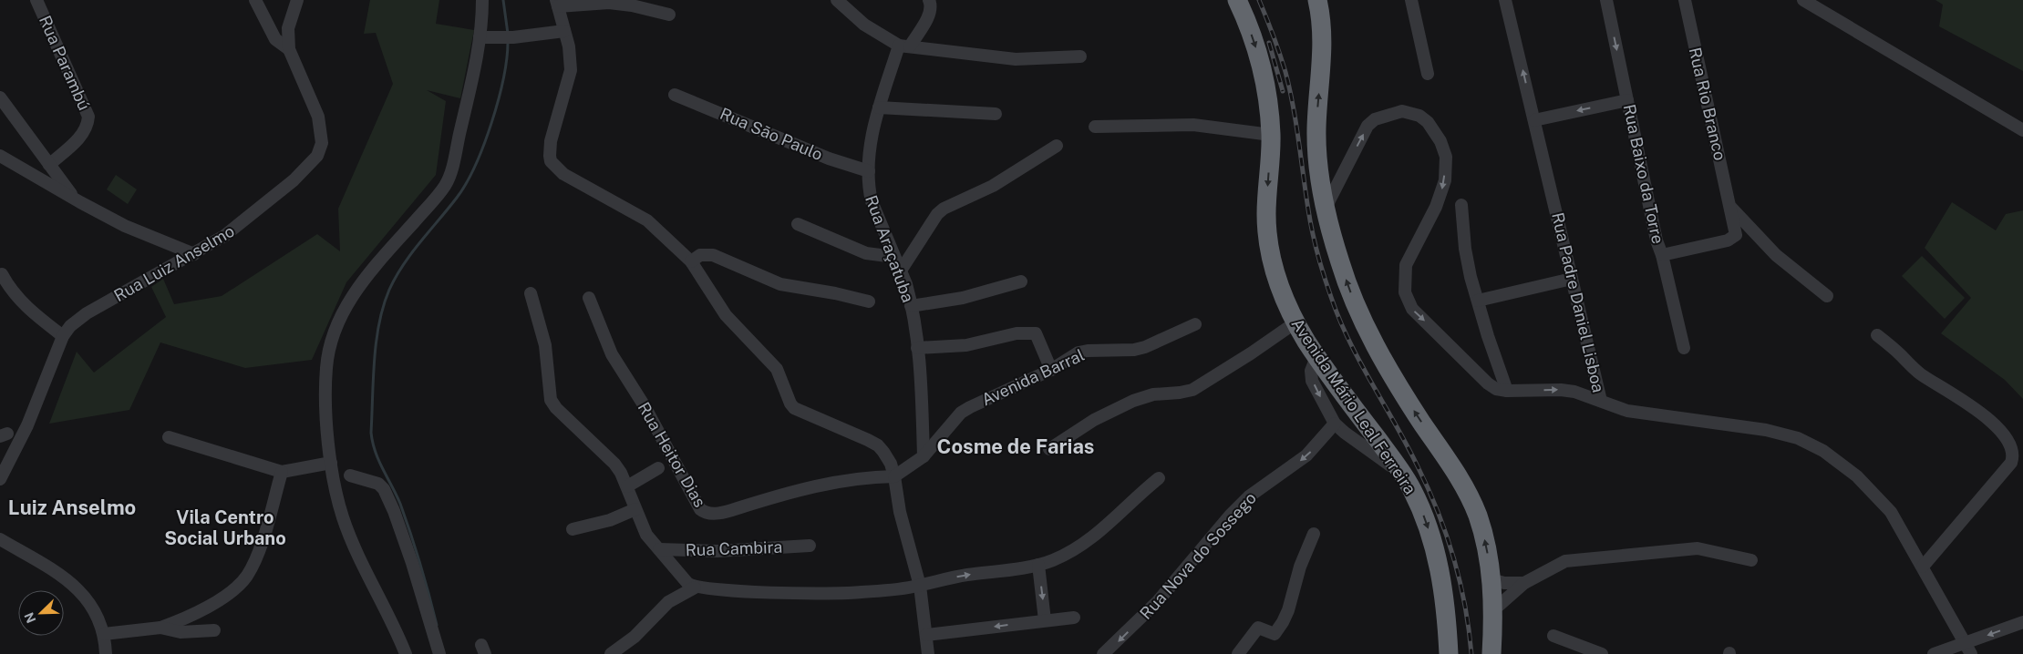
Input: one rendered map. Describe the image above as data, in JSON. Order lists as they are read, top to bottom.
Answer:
{
  "streets": {
    "highway": ["Avenida Mário Leal Ferreira"],
    "street": [
      "Rua Parambú",
      "Rua Rio Branco",
      "Rua São Paulo",
      "Rua Baixo da Torre",
      "Rua Araçatuba",
      "Rua Luiz Anselmo",
      "Rua Padre Daniel Lisboa",
      "Avenida Barral",
      "Rua Heitor Dias",
      "Rua Cambira",
      "Rua Nova do Sossego"
    ]
  },
  "crossings": [
    ["Rua Rio Branco", "Rua Baixo da Torre"],
    ["Rua São Paulo", "Rua Araçatuba"],
    ["Rua Araçatuba", "Avenida Barral"],
    ["Avenida Barral", "Rua Heitor Dias"]
  ],
  "districts": ["Cosme de Farias", "Luiz Anselmo", "Vila Centro Social Urbano"],
  "north": "bottom left"
}
